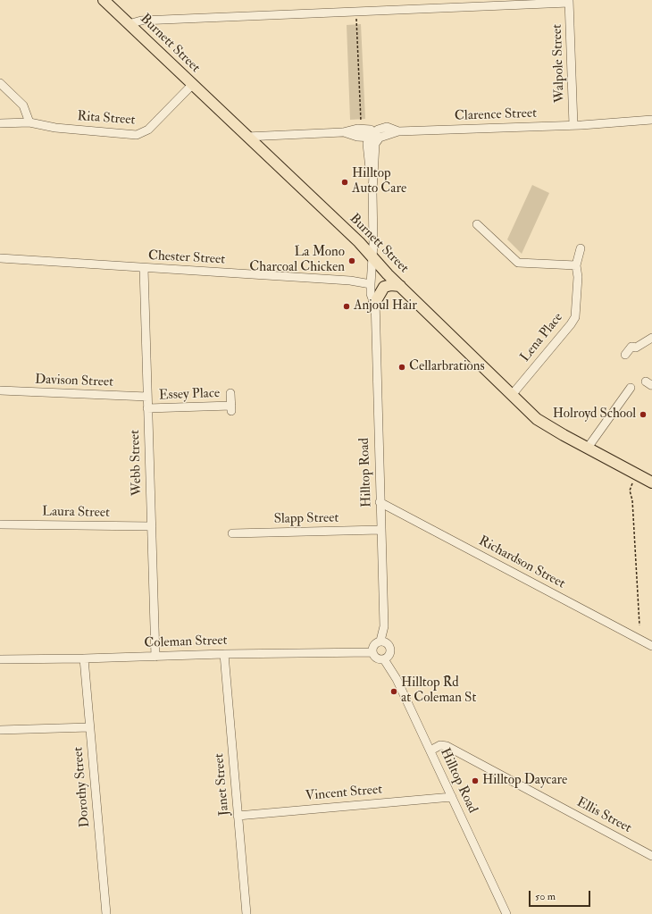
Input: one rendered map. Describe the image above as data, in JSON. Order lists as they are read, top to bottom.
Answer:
{
  "streets": {
    "main road": ["Burnett Street"],
    "street": [
      "Walpole Street",
      "Clarence Street",
      "Rita Street",
      "Chester Street",
      "Lena Place",
      "Davison Street",
      "Essey Place",
      "Webb Street",
      "Hilltop Road",
      "Laura Street",
      "Slapp Street",
      "Richardson Street",
      "Coleman Street",
      "Janet Street",
      "Dorothy Street",
      "Vincent Street",
      "Ellis Street"
    ]
  },
  "crossings": [
    ["Burnett Street", "Rita Street"],
    ["Burnett Street", "Lena Place"],
    ["Burnett Street", "Hilltop Road"],
    ["Walpole Street", "Clarence Street"],
    ["Clarence Street", "Hilltop Road"],
    ["Chester Street", "Webb Street"],
    ["Chester Street", "Hilltop Road"],
    ["Davison Street", "Webb Street"],
    ["Essey Place", "Webb Street"],
    ["Webb Street", "Laura Street"],
    ["Webb Street", "Coleman Street"],
    ["Hilltop Road", "Slapp Street"],
    ["Hilltop Road", "Richardson Street"],
    ["Hilltop Road", "Coleman Street"],
    ["Hilltop Road", "Vincent Street"],
    ["Hilltop Road", "Ellis Street"],
    ["Coleman Street", "Janet Street"],
    ["Coleman Street", "Dorothy Street"],
    ["Janet Street", "Vincent Street"]
  ],
  "places": [
    "Hilltop Auto Care",
    "La Mono Charcoal Chicken",
    "Anjoul Hair",
    "Cellarbrations",
    "Holroyd School",
    "Hilltop Rd at Coleman St",
    "Hilltop Daycare"
  ],
  "scale_bar": "50 m"
}
